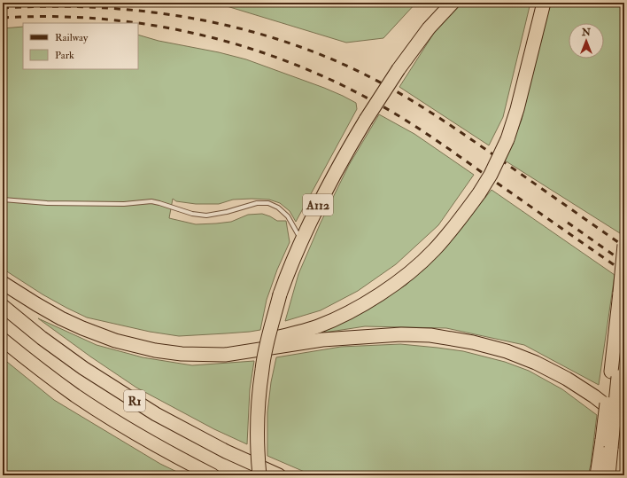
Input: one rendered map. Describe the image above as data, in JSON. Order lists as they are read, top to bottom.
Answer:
{
  "streets": {
    "highway": ["A112", "R1"]
  },
  "legend": ["Railway", "Park"],
  "north": "top"
}
